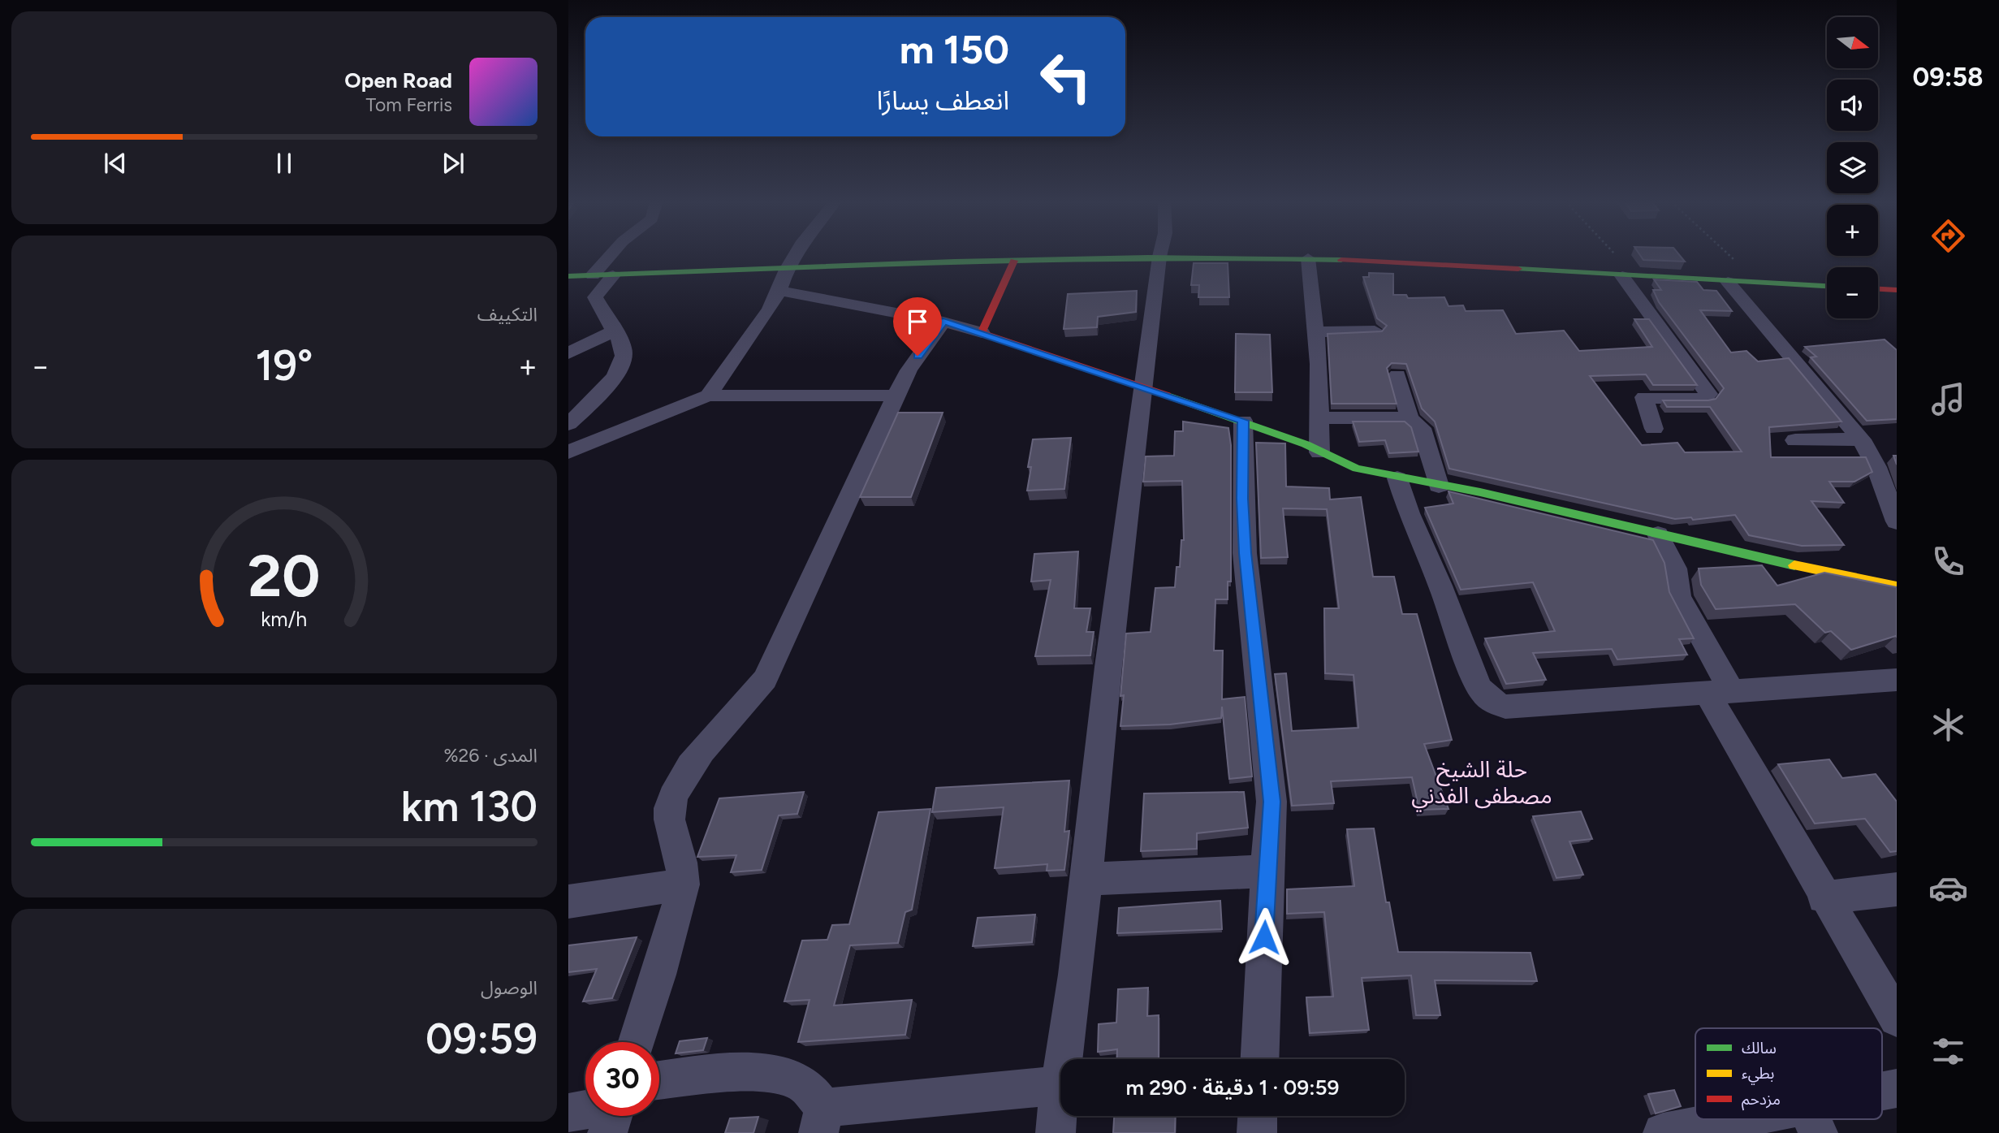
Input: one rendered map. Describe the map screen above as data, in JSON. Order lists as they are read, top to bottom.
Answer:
{
  "districts": ["حلة الشيخ مصطفى الفدني"],
  "legend": ["سالك", "بطيء", "مزدحم"],
  "north": "right",
  "page": {
    "tabs": "09:58",
    "map_buttons": ["+", "−"],
    "turn": ["150 m", "انعطف يسارًا"],
    "song": ["Open Road", "Tom Ferris"],
    "tile": [
      "التكييف",
      ["المدى · 26%", "130 km"],
      ["الوصول", "09:59"]
    ],
    "heat": ["−", "19°", "+"],
    "limit": "30",
    "trip": "09:59 · 1 دقيقة · 290 m",
    "gauge": ["20", "km/h"]
  }
}
